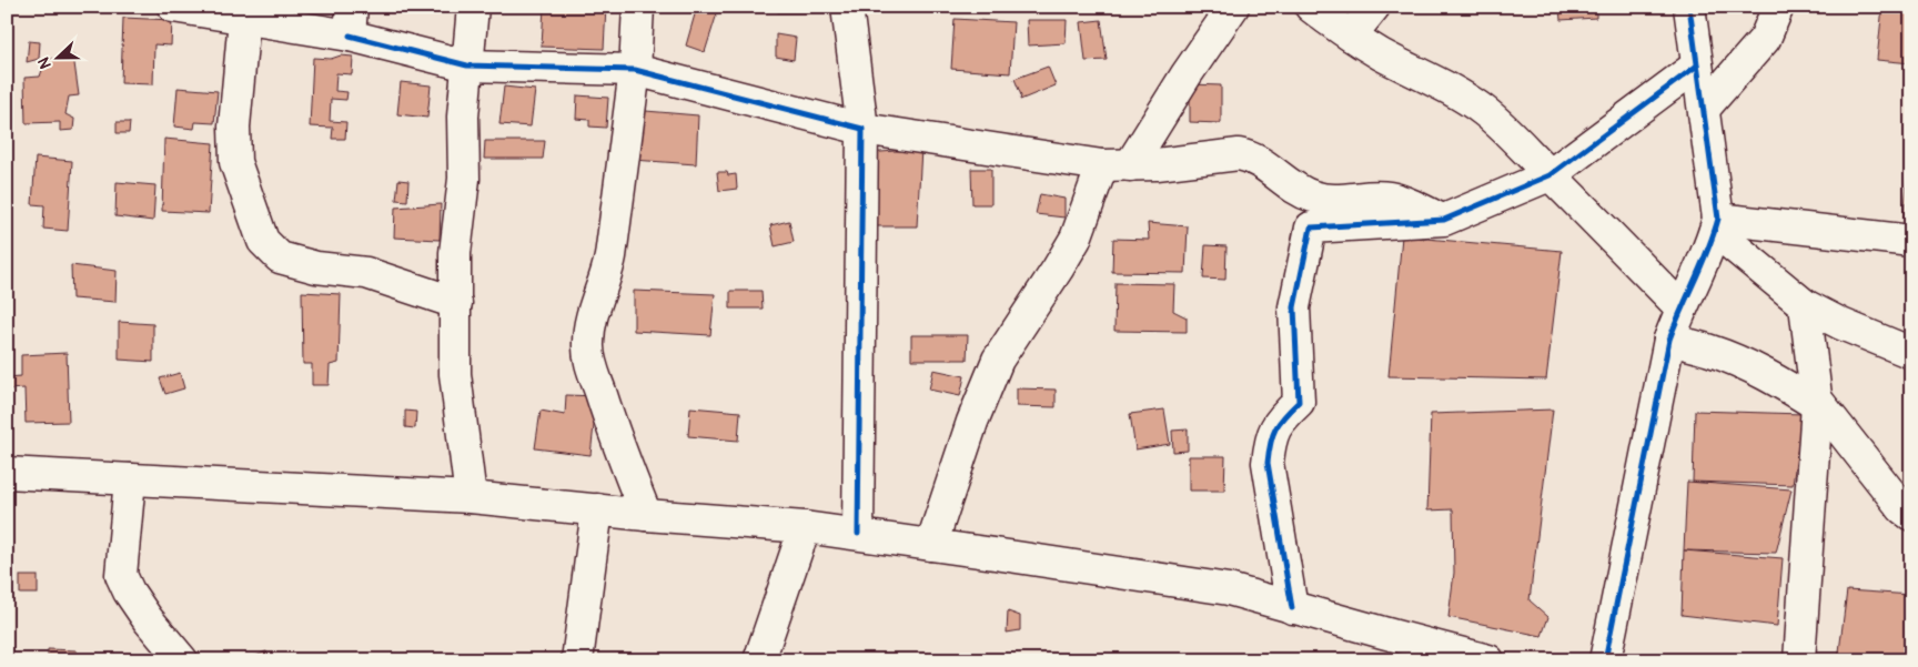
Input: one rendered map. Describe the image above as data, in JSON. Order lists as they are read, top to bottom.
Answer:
{
  "north": "left"
}
